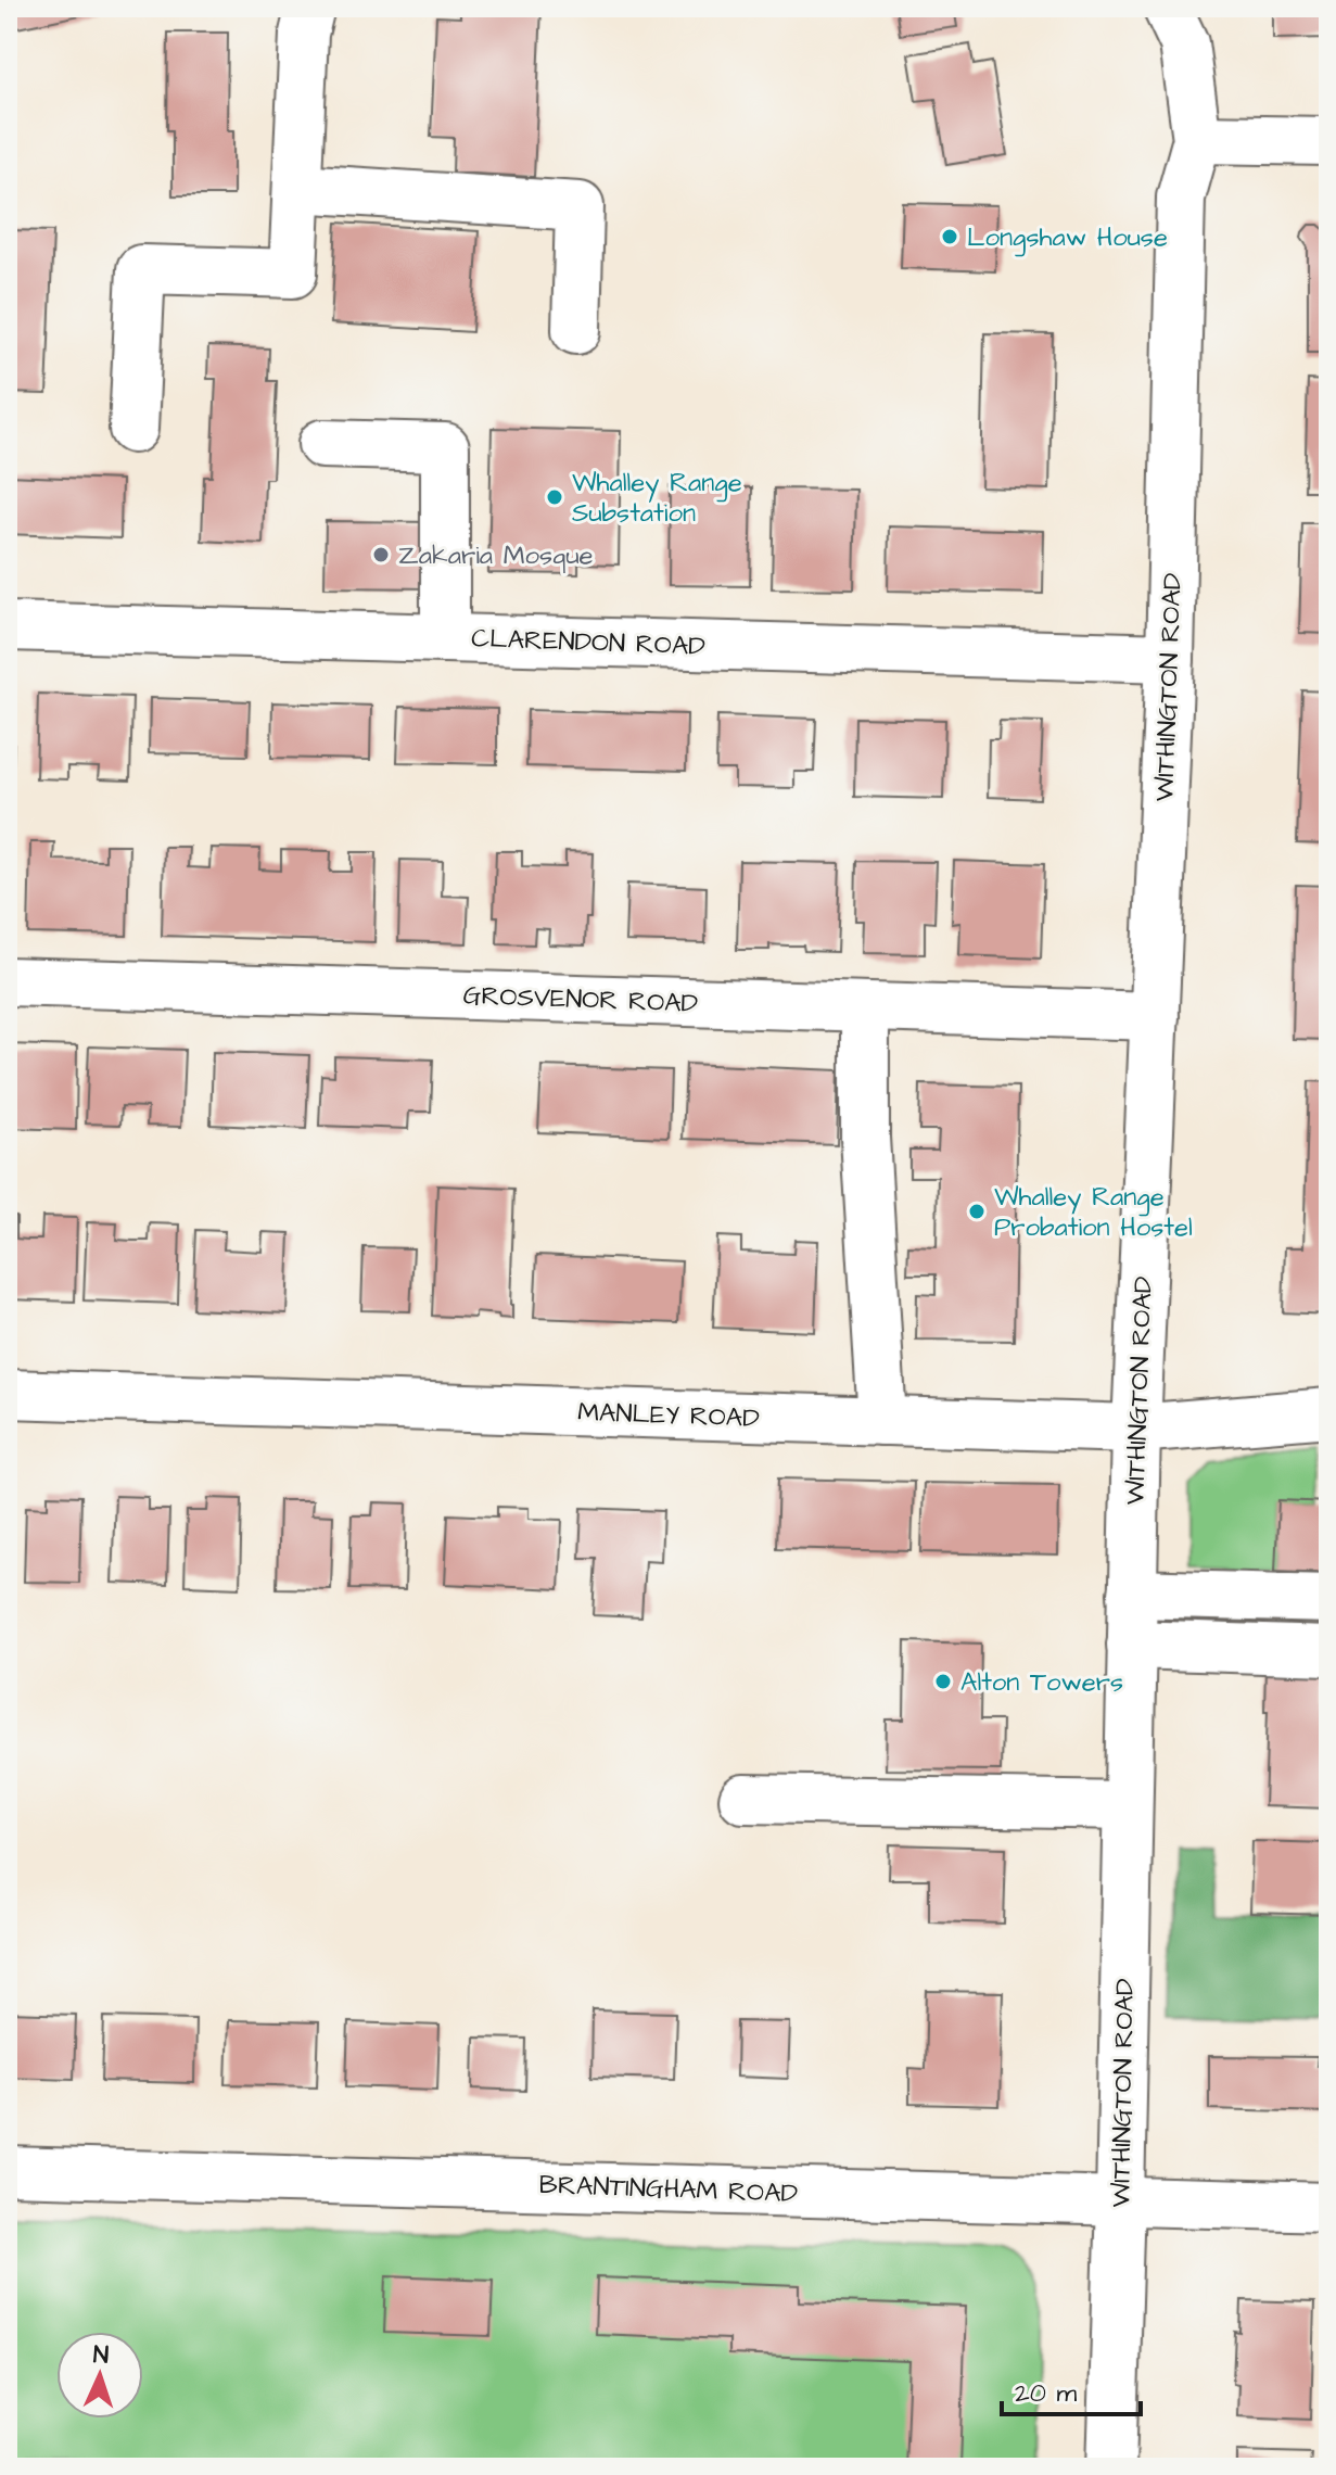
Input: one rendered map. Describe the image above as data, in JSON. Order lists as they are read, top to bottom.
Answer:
{
  "streets": {
    "street": [
      "CLARENDON ROAD",
      "WITHINGTON ROAD",
      "GROSVENOR ROAD",
      "MANLEY ROAD",
      "BRANTINGHAM ROAD"
    ]
  },
  "crossings": [
    ["CLARENDON ROAD", "WITHINGTON ROAD"],
    ["WITHINGTON ROAD", "GROSVENOR ROAD"],
    ["WITHINGTON ROAD", "MANLEY ROAD"],
    ["WITHINGTON ROAD", "BRANTINGHAM ROAD"]
  ],
  "places": [
    "Longshaw House",
    "Whalley Range Substation",
    "Zakaria Mosque",
    "Whalley Range Probation Hostel",
    "Alton Towers"
  ],
  "scale_bar": "20 m",
  "north": "top"
}
